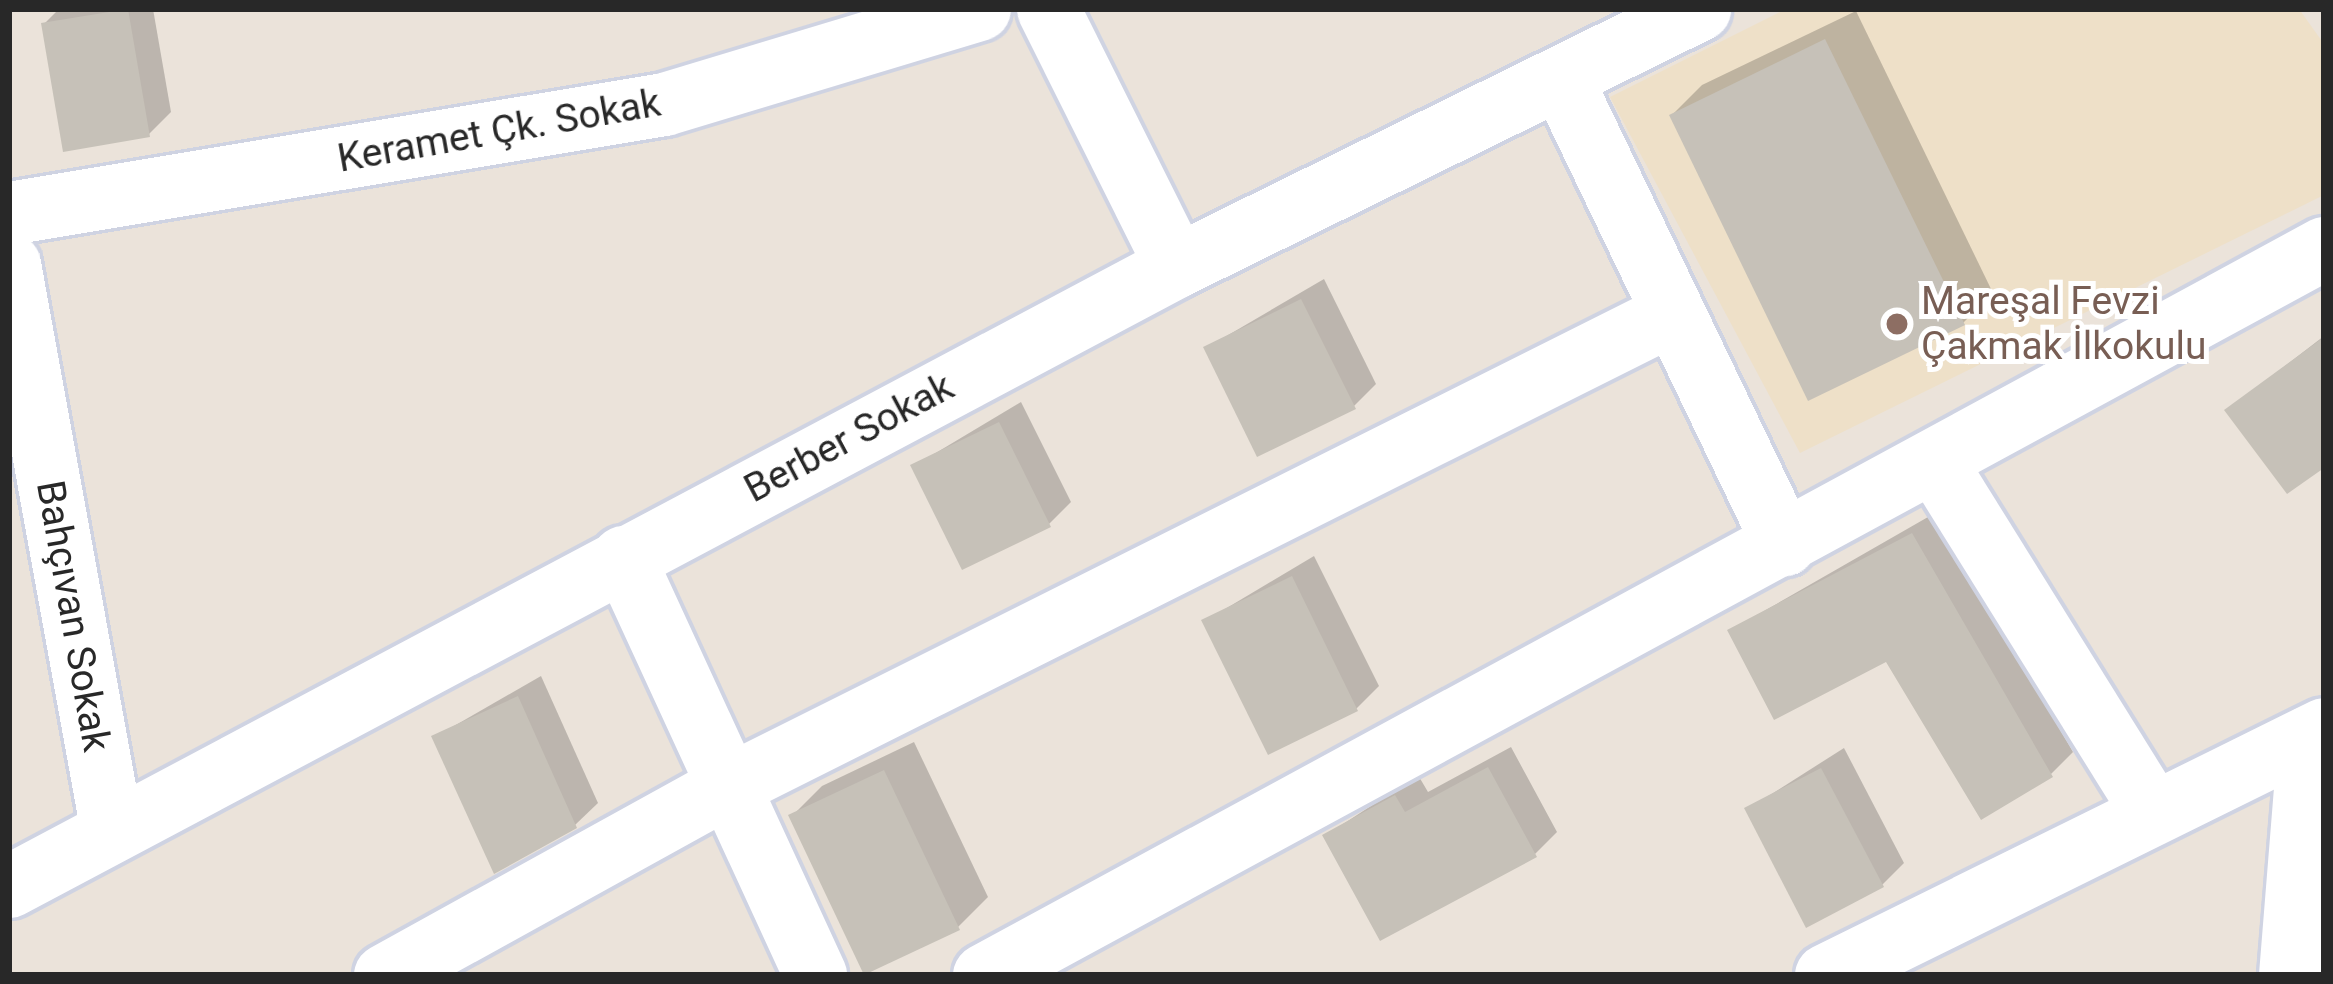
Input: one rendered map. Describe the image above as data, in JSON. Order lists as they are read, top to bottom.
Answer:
{
  "streets": {
    "street": ["Keramet Çk. Sokak", "Berber Sokak", "Bahçıvan Sokak"]
  },
  "crossings": [
    ["Berber Sokak", "Bahçıvan Sokak"]
  ],
  "places": ["Mareşal Fevzi Çakmak İlkokulu"]
}
